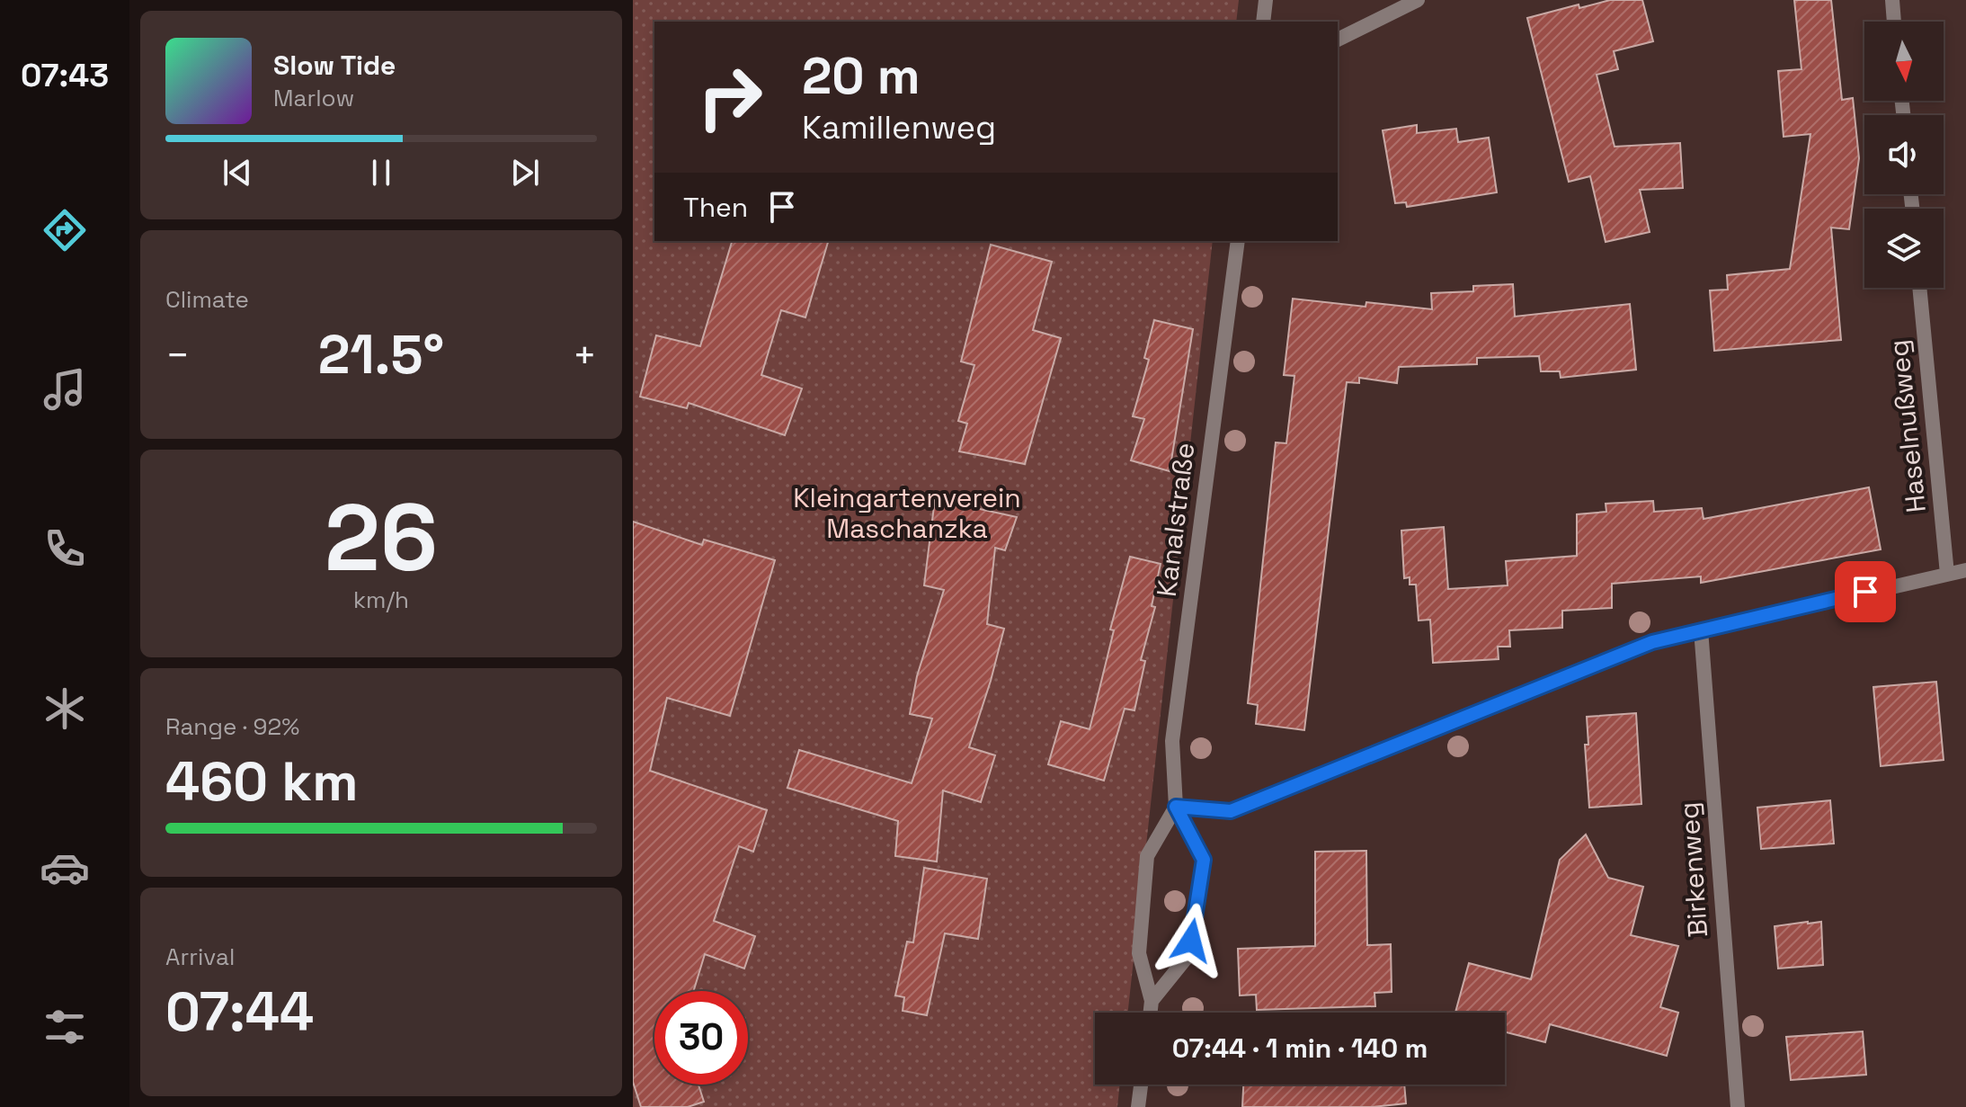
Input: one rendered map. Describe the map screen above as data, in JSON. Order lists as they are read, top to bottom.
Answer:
{
  "streets": {
    "street": ["Haselnußweg", "Kanalstraße", "Birkenweg"]
  },
  "parks": ["Kleingartenverein Maschanzka"],
  "north": "bottom",
  "page": {
    "tabs": "07:43",
    "turn": ["20 m", "Kamillenweg"],
    "song": ["Slow Tide", "Marlow"],
    "then": "Then",
    "tile": [
      "Climate",
      ["26", "km/h"],
      ["Range · 92%", "460 km"],
      ["Arrival", "07:44"]
    ],
    "heat": ["−", "21.5°", "+"],
    "limit": "30",
    "trip": "07:44 · 1 min · 140 m"
  }
}
